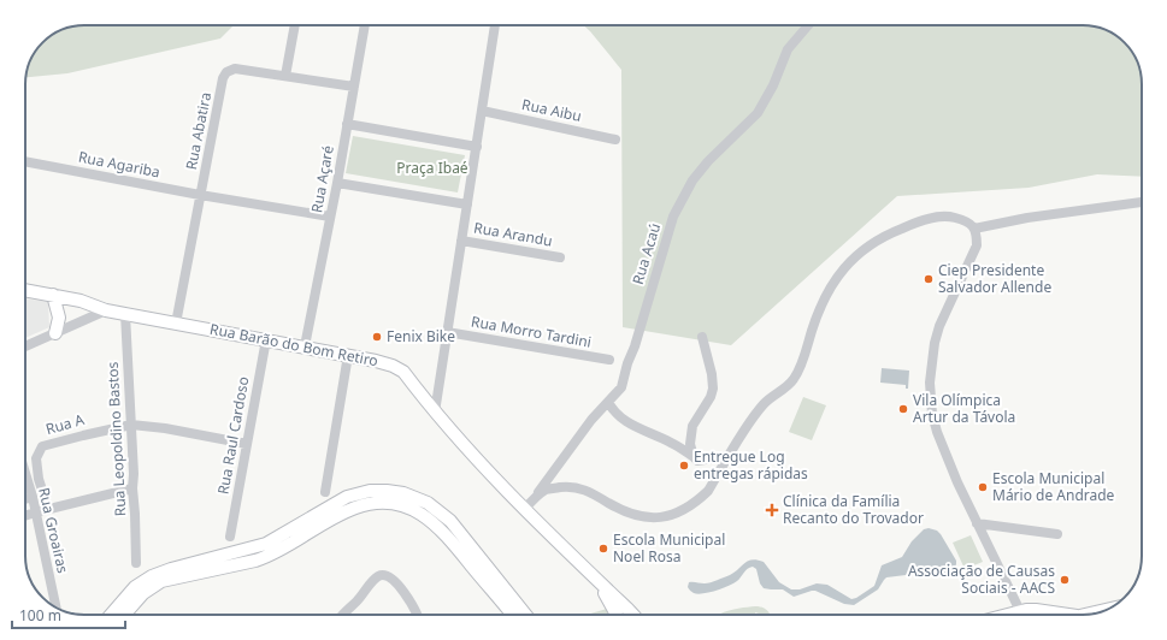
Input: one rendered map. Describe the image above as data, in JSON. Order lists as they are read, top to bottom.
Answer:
{
  "streets": {
    "main road": ["Rua Barão do Bom Retiro"],
    "street": [
      "Rua Aibu",
      "Rua Abatira",
      "Rua Agariba",
      "Rua Açaré",
      "Rua Arandu",
      "Rua Acaú",
      "Rua Morro Tardini",
      "Rua A",
      "Rua Raul Cardoso",
      "Rua Leopoldino Bastos",
      "Rua Groairas"
    ]
  },
  "crossings": [
    ["Rua Abatira", "Rua Agariba"],
    ["Rua Abatira", "Rua Açaré"],
    ["Rua Abatira", "Rua Barão do Bom Retiro"],
    ["Rua Agariba", "Rua Açaré"],
    ["Rua Açaré", "Rua Barão do Bom Retiro"],
    ["Rua Acaú", "Rua Barão do Bom Retiro"],
    ["Rua Barão do Bom Retiro", "Rua Raul Cardoso"],
    ["Rua Barão do Bom Retiro", "Rua Leopoldino Bastos"],
    ["Rua A", "Rua Leopoldino Bastos"]
  ],
  "parks": ["Praça Ibaé"],
  "places": {
    "other": [
      "Ciep Presidente Salvador Allende",
      "Fenix Bike",
      "Vila Olímpica Artur da Távola",
      "Entregue Log entregas rápidas",
      "Escola Municipal Mário de Andrade",
      "Escola Municipal Noel Rosa",
      "Associação de Causas Sociais - AACS"
    ],
    "health": ["Clínica da Família Recanto do Trovador"]
  },
  "scale_bar": "100 m"
}
